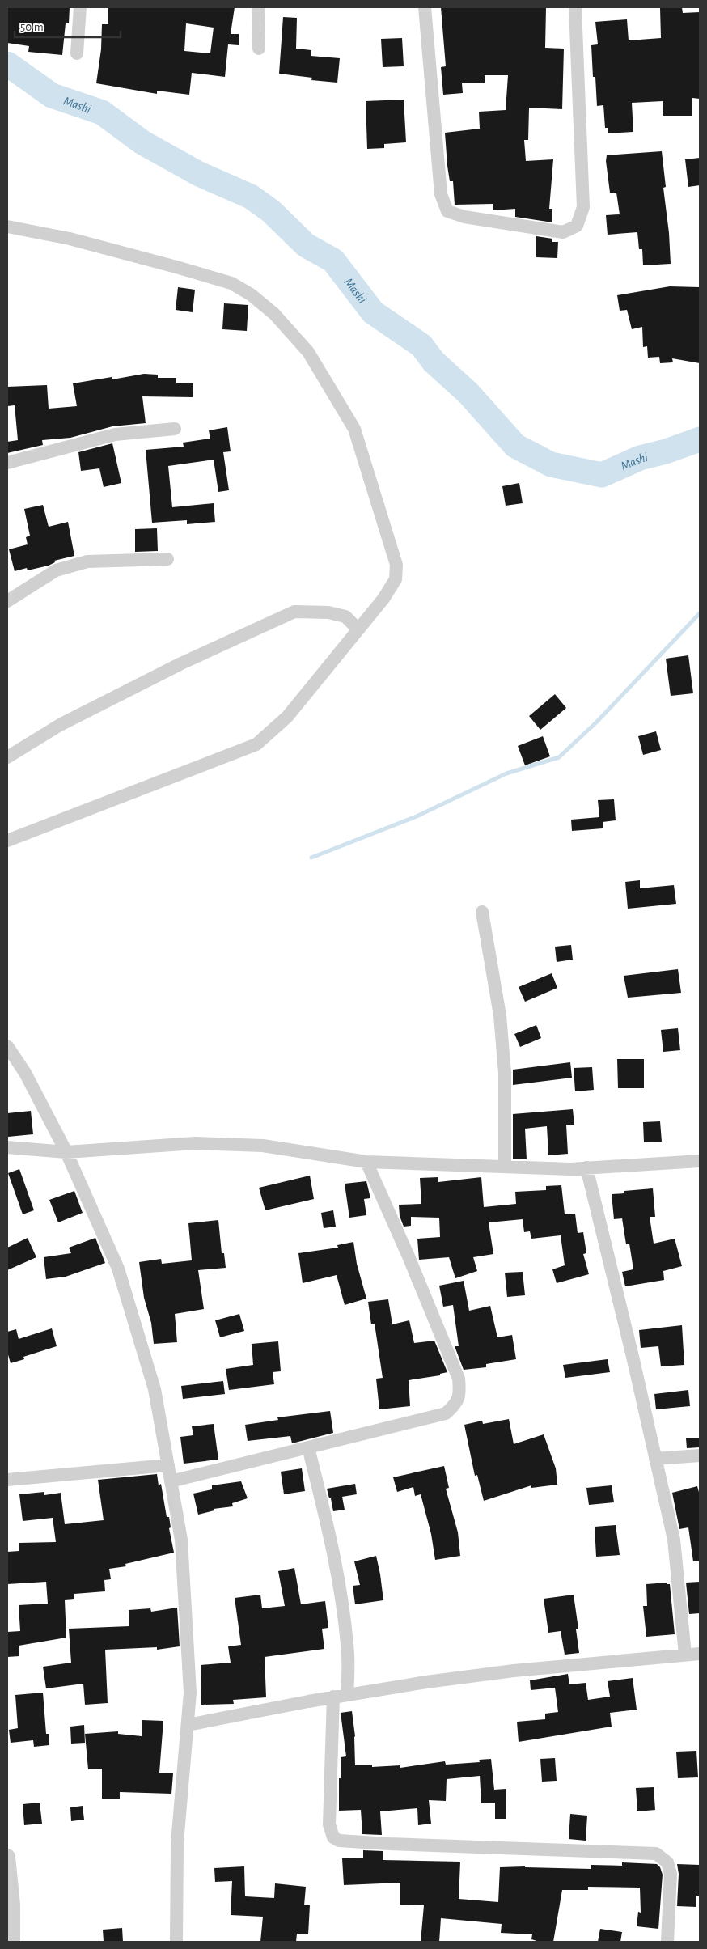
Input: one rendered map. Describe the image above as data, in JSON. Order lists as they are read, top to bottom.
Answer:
{
  "water": ["Mashi"],
  "scale_bar": "50 m"
}
